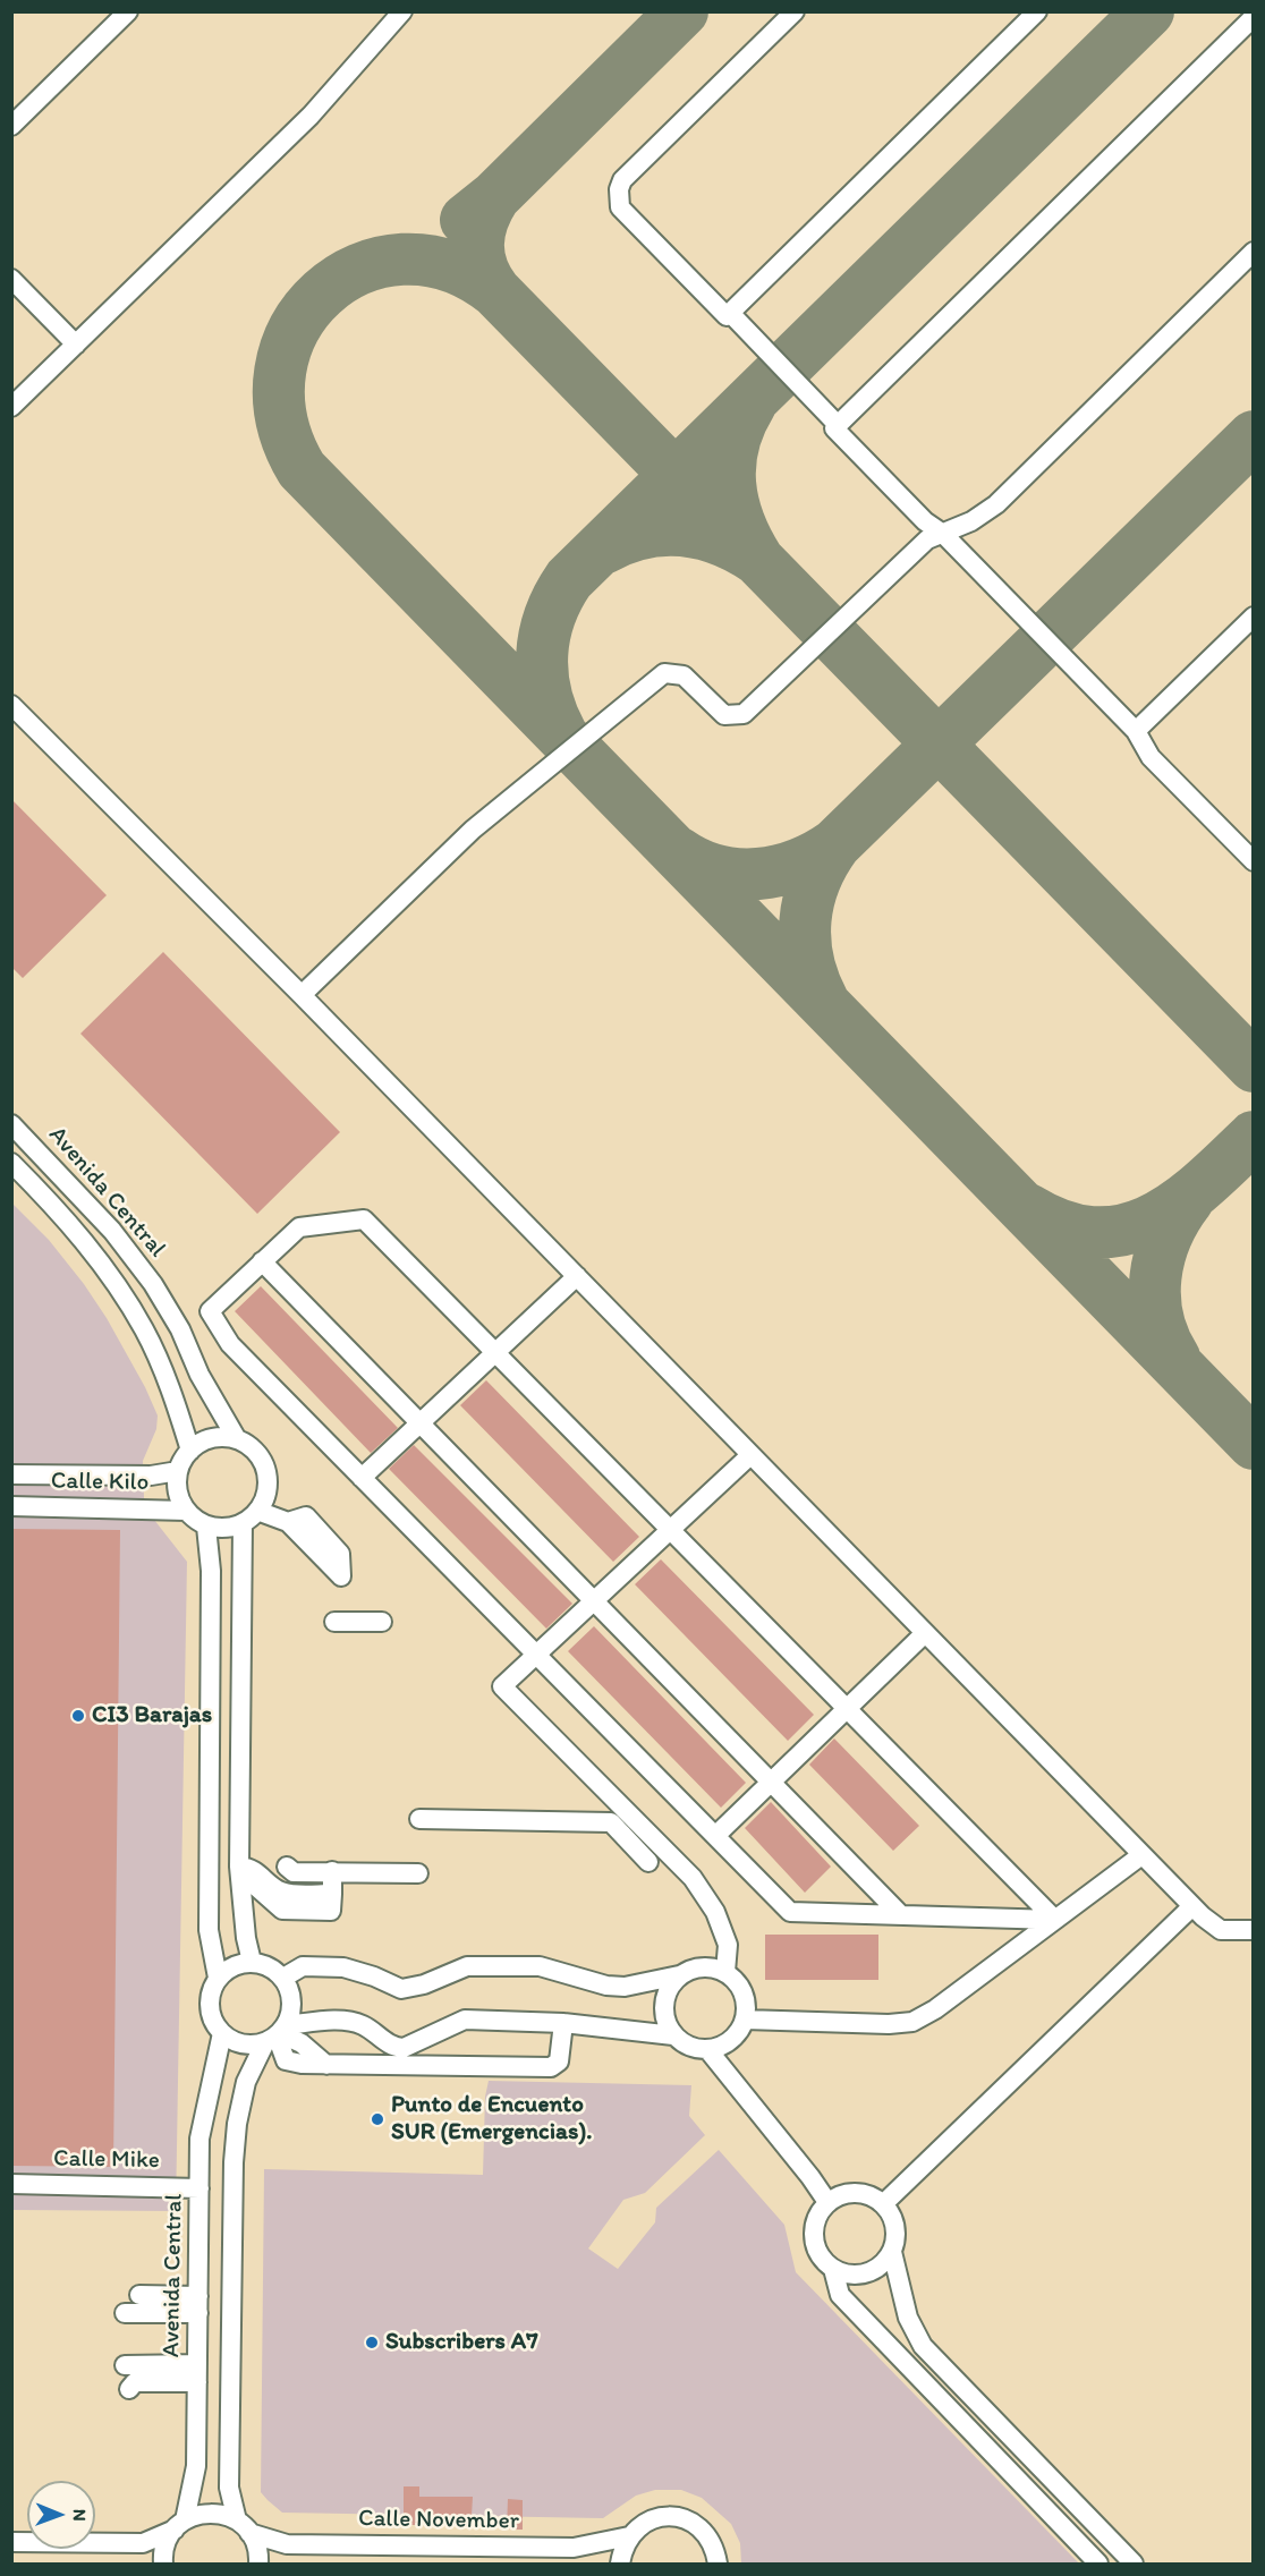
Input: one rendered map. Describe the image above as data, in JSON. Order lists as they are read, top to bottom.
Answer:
{
  "streets": {
    "street": [
      "Avenida Central",
      "Calle Kilo",
      "Calle Mike",
      "Calle November"
    ]
  },
  "crossings": [
    ["Avenida Central", "Calle Kilo"],
    ["Avenida Central", "Calle Mike"],
    ["Avenida Central", "Calle November"]
  ],
  "places": ["CI3 Barajas", "Punto de Encuento SUR (Emergencias).", "Subscribers A7"],
  "north": "right"
}
